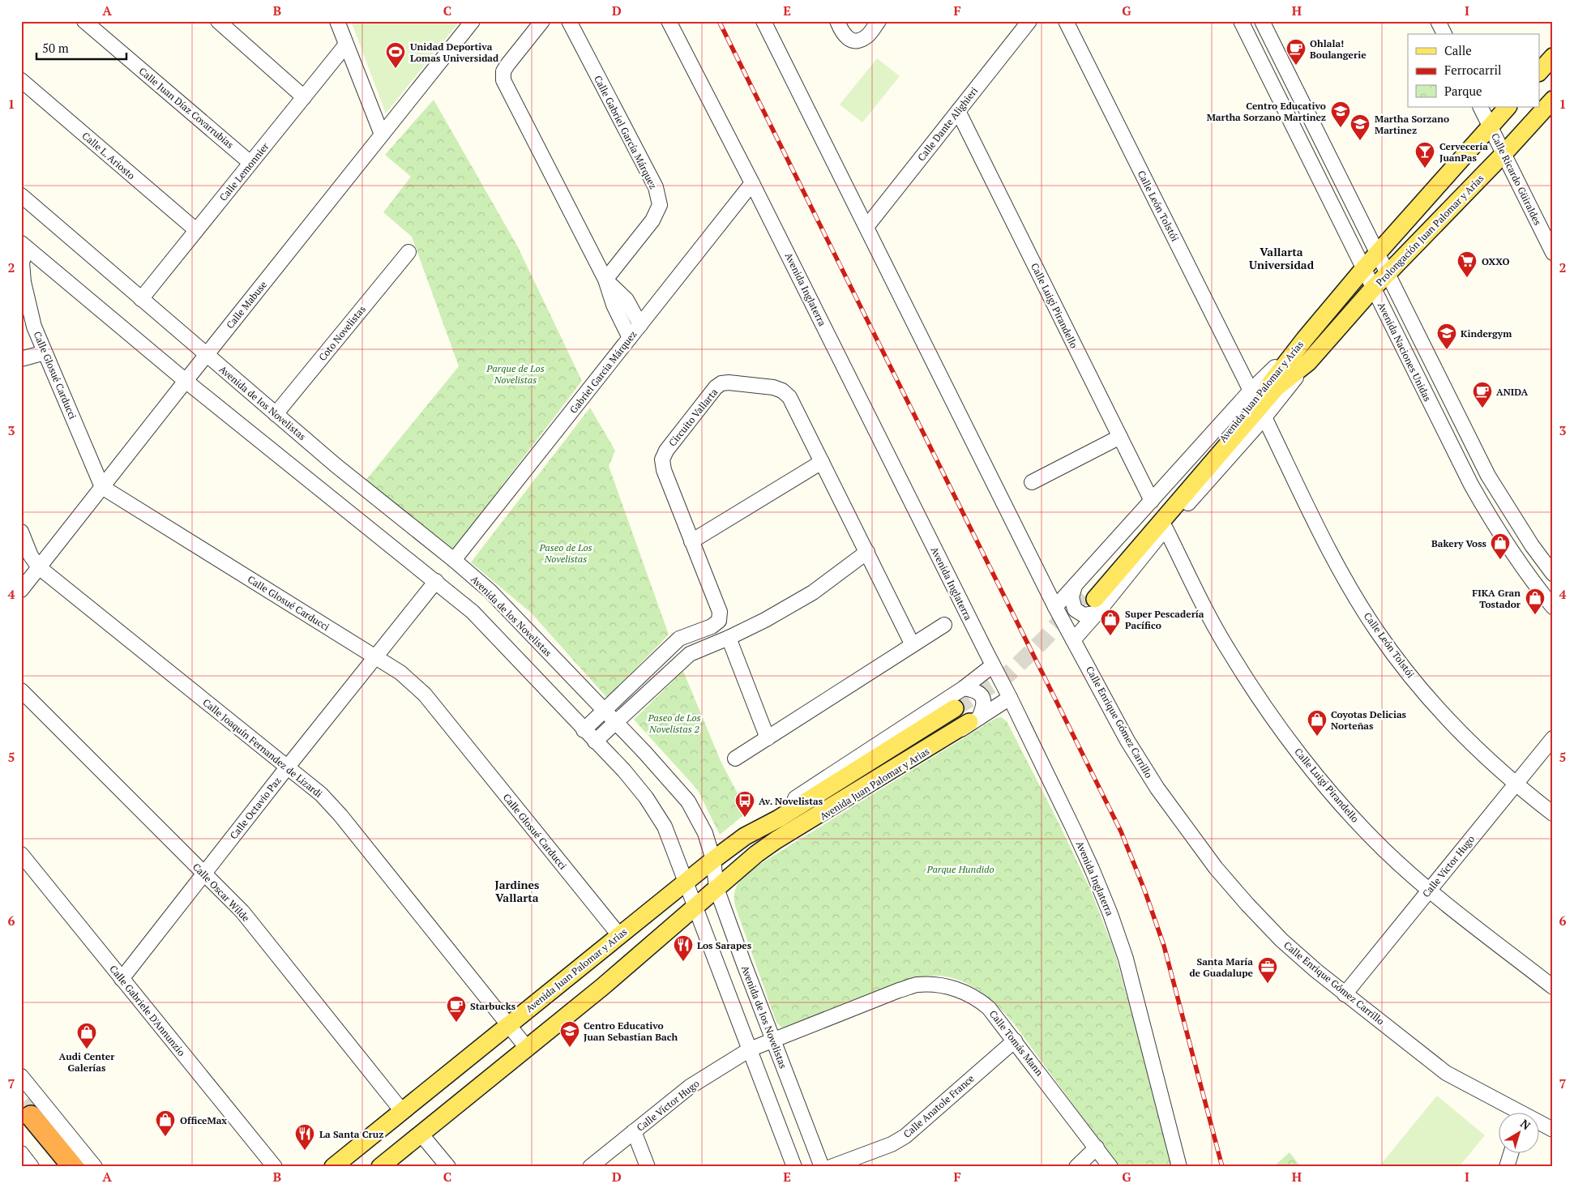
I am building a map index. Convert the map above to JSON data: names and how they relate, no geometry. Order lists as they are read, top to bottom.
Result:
{
  "streets": {
    "main road": ["Prolongación Juan Palomar y Arias", "Avenida Juan Palomar y Arias"],
    "street": [
      "Calle Juan Díaz Covarrubias",
      "Calle Dante Alighieri",
      "Calle Gabriel García Márquez",
      "Calle L. Ariosto",
      "Calle Lemonnier",
      "Calle Ricardo Güiraldes",
      "Calle León Tolstói",
      "Avenida Inglaterra",
      "Calle Mabuse",
      "Calle Luigi Pirandello",
      "Coto Novelistas",
      "Avenida Naciones Unidas",
      "Gabriel Garcia Márquez",
      "Calle Glosué Carducci",
      "Avenida de los Novelistas",
      "Circuito Vallarta",
      "Calle Enrique Gómez Carrillo",
      "Calle Joaquín Fernandez de Lizardi",
      "Calle Octavio Paz",
      "Calle Víctor Hugo",
      "Calle Oscar Wilde",
      "Calle Gabriele D'Annunzio",
      "Calle Tomás Mann",
      "Calle Anatole France"
    ]
  },
  "crossings": [
    ["Calle Juan Díaz Covarrubias", "Calle Lemonnier"],
    ["Calle Dante Alighieri", "Calle Luigi Pirandello"],
    ["Calle L. Ariosto", "Calle Lemonnier"],
    ["Calle Lemonnier", "Avenida de los Novelistas"],
    ["Calle Ricardo Güiraldes", "Prolongación Juan Palomar y Arias"],
    ["Calle León Tolstói", "Avenida Juan Palomar y Arias"],
    ["Calle León Tolstói", "Calle Víctor Hugo"],
    ["Prolongación Juan Palomar y Arias", "Avenida Naciones Unidas"],
    ["Prolongación Juan Palomar y Arias", "Avenida Juan Palomar y Arias"],
    ["Avenida Inglaterra", "Gabriel Garcia Márquez"],
    ["Avenida Inglaterra", "Avenida Juan Palomar y Arias"],
    ["Calle Mabuse", "Calle Glosué Carducci"],
    ["Calle Mabuse", "Avenida de los Novelistas"],
    ["Calle Mabuse", "Calle Joaquín Fernandez de Lizardi"],
    ["Calle Luigi Pirandello", "Avenida Juan Palomar y Arias"],
    ["Calle Luigi Pirandello", "Calle Víctor Hugo"],
    ["Coto Novelistas", "Avenida de los Novelistas"],
    ["Gabriel Garcia Márquez", "Avenida de los Novelistas"],
    ["Calle Glosué Carducci", "Avenida Juan Palomar y Arias"],
    ["Calle Glosué Carducci", "Calle Octavio Paz"],
    ["Avenida Juan Palomar y Arias", "Avenida de los Novelistas"],
    ["Avenida Juan Palomar y Arias", "Calle Enrique Gómez Carrillo"],
    ["Avenida Juan Palomar y Arias", "Calle Joaquín Fernandez de Lizardi"],
    ["Avenida Juan Palomar y Arias", "Calle Oscar Wilde"],
    ["Avenida de los Novelistas", "Circuito Vallarta"],
    ["Avenida de los Novelistas", "Calle Tomás Mann"],
    ["Calle Enrique Gómez Carrillo", "Calle Víctor Hugo"],
    ["Calle Joaquín Fernandez de Lizardi", "Calle Octavio Paz"],
    ["Calle Octavio Paz", "Calle Oscar Wilde"],
    ["Calle Octavio Paz", "Calle Gabriele D'Annunzio"],
    ["Calle Víctor Hugo", "Calle Tomás Mann"],
    ["Calle Tomás Mann", "Calle Anatole France"]
  ],
  "districts": ["Vallarta Universidad", "Jardines Vallarta"],
  "parks": [
    "Parque de Los Novelistas",
    "Paseo de Los Novelistas",
    "Paseo de Los Novelistas 2",
    "Parque Hundido"
  ],
  "places": {
    "cafe": ["Ohlala! Boulangerie", "ANIDA", "Starbucks"],
    "sports": ["Unidad Deportiva Lomas Universidad"],
    "school or university": [
      "Centro Educativo Martha Sorzano Martinez",
      "Martha Sorzano Martinez",
      "Kindergym",
      "Centro Educativo Juan Sebastian Bach"
    ],
    "bar": ["Cervecería JuanPas"],
    "supermarket": ["OXXO"],
    "shop": [
      "Bakery Voss",
      "FIKA Gran Tostador",
      "Super Pescadería Pacífico",
      "Coyotas Delicias Norteñas",
      "Audi Center Galerías",
      "OfficeMax"
    ],
    "bus stop": ["Av. Novelistas"],
    "restaurant": ["Los Sarapes", "La Santa Cruz"],
    "office": ["Santa María de Guadalupe"]
  },
  "legend": ["Calle", "Ferrocarril", "Parque"],
  "scale_bar": "50 m",
  "north": "top right",
  "grid": {
    "columns": [
      "A",
      "B",
      "C",
      "D",
      "E",
      "F",
      "G",
      "H",
      "I"
    ],
    "rows": [
      "1",
      "2",
      "3",
      "4",
      "5",
      "6",
      "7"
    ]
  }
}
